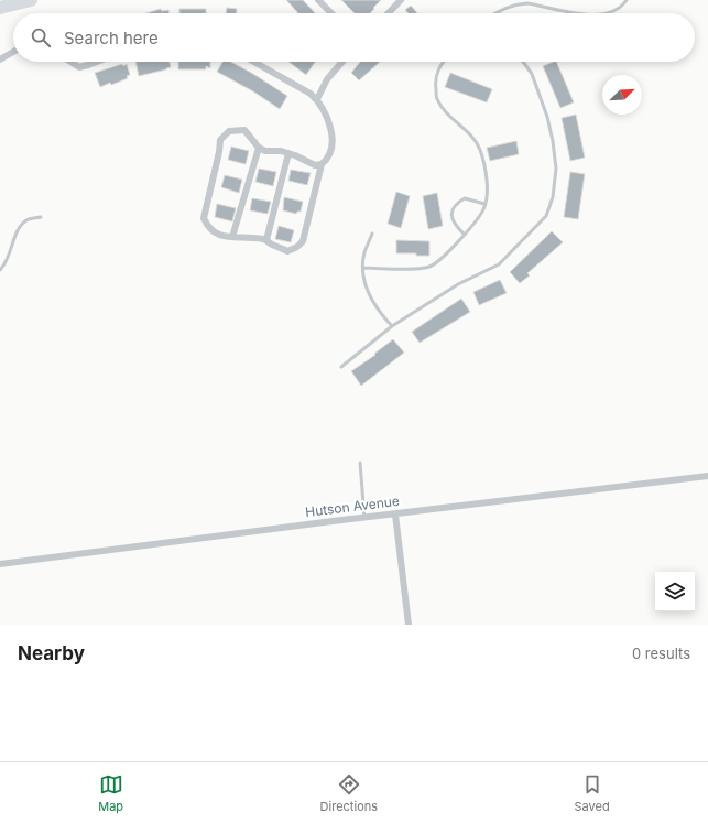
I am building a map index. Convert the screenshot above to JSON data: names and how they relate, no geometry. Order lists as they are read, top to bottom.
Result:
{
  "streets": {
    "street": ["Hutson Avenue"]
  },
  "north": "top right",
  "page": {
    "search": "Search here",
    "heading": ["Nearby", "0 results"],
    "nav": ["Map", "Directions", "Saved"]
  }
}
